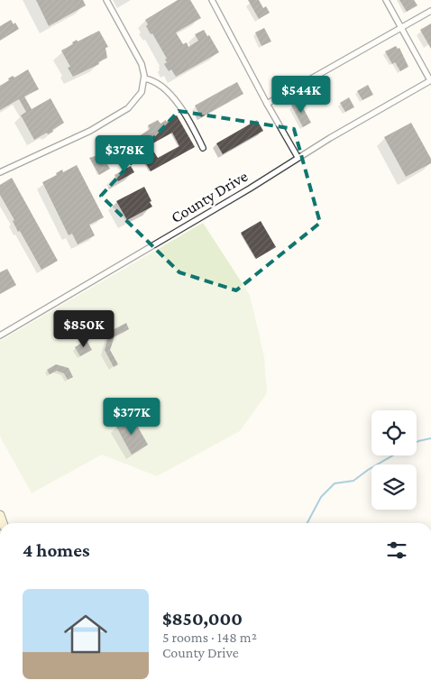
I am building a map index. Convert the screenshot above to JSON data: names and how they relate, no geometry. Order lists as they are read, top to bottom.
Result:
{
  "streets": {
    "street": ["County Drive"]
  },
  "page": {
    "price": [
      "$544K",
      "$378K",
      "$850K",
      "$377K"
    ],
    "heading": "4 homes",
    "list": [
      {
        "name": "$850,000",
        "note": "5 rooms · 148 m² · County Drive"
      }
    ]
  }
}
